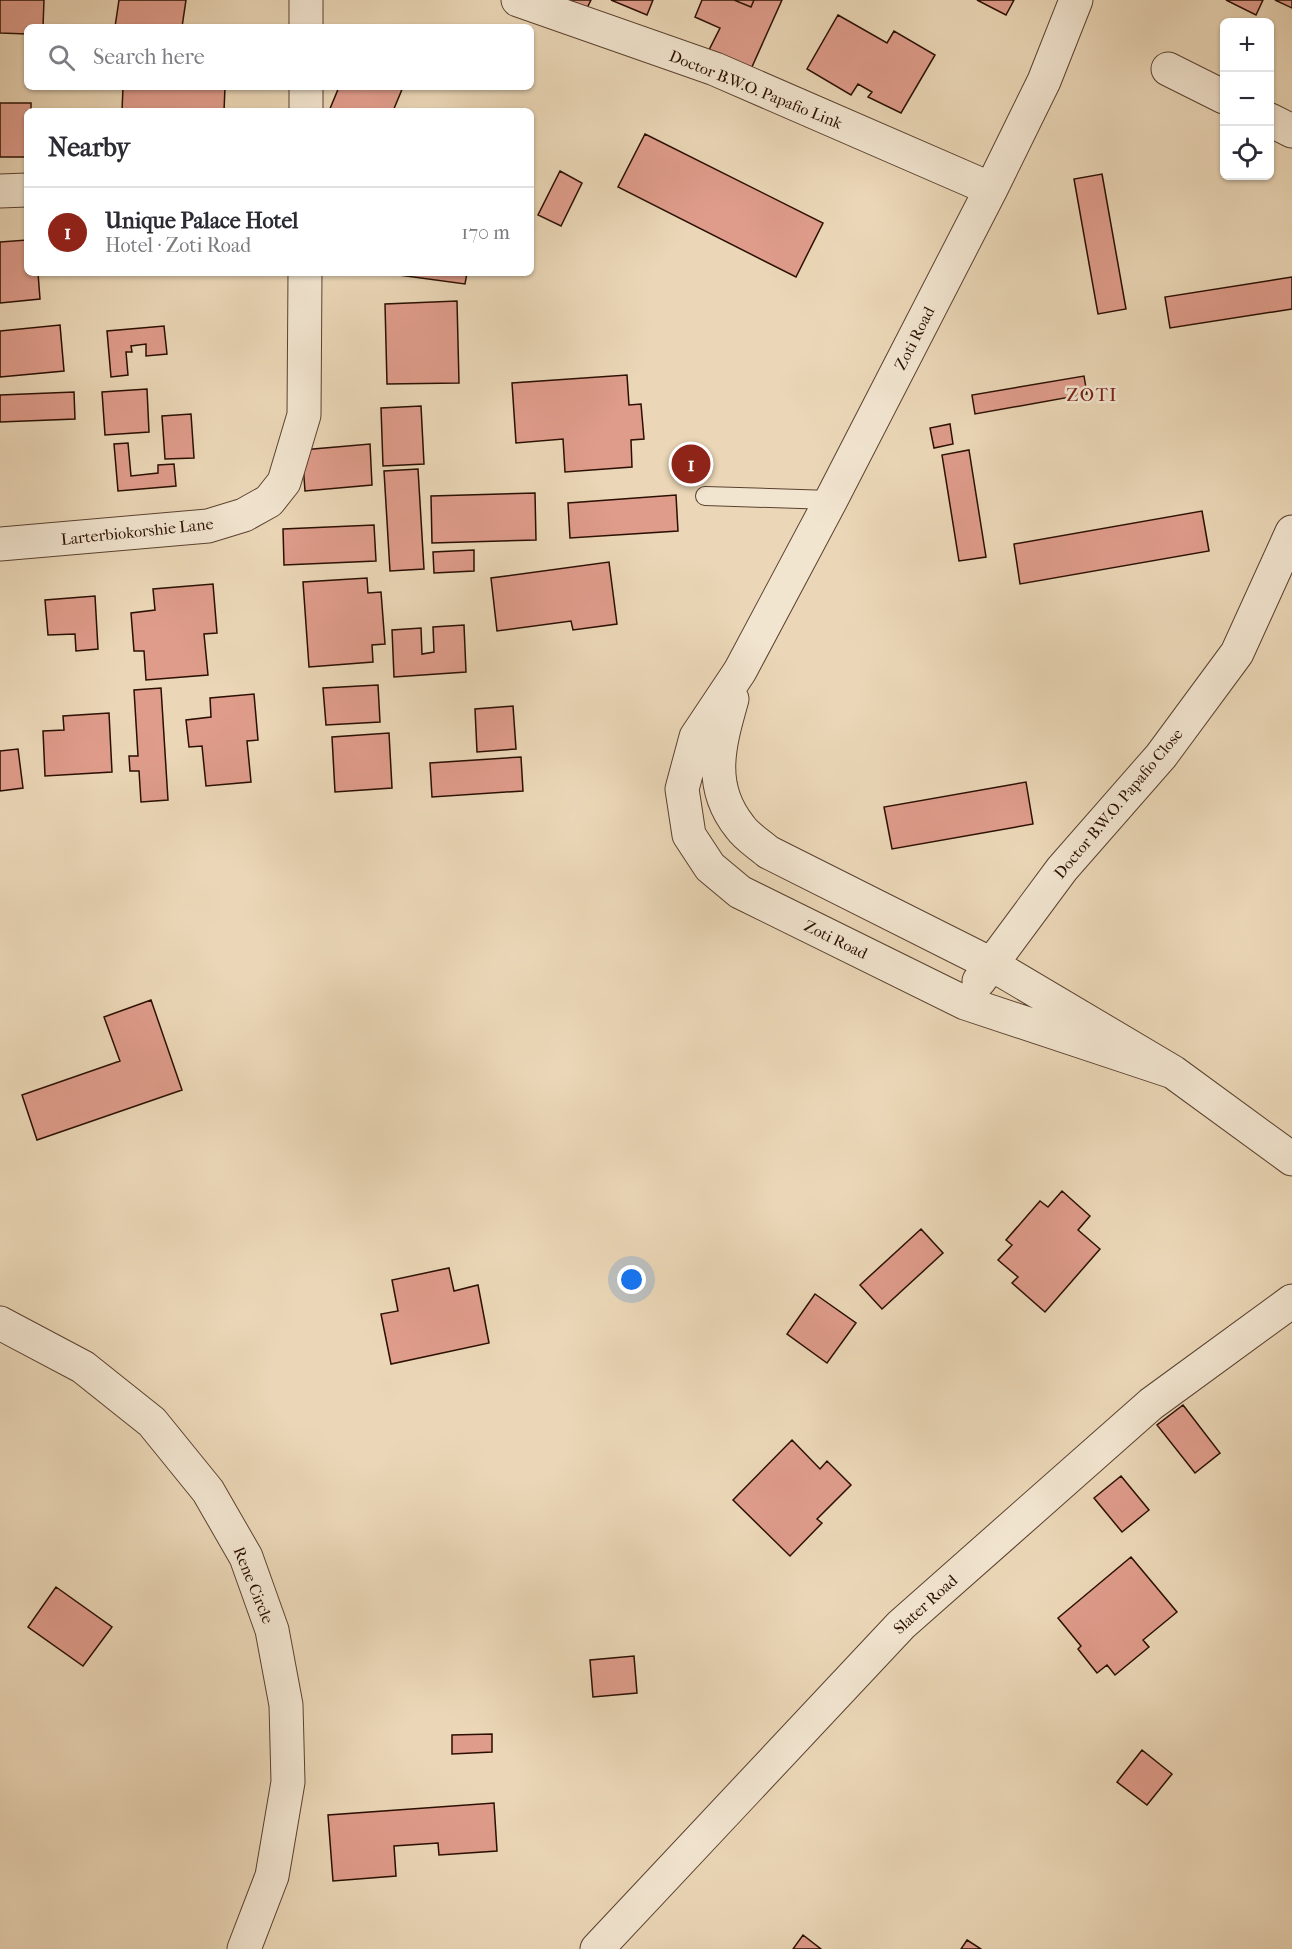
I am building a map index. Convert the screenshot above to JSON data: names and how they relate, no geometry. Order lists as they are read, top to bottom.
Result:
{
  "streets": {
    "street": [
      "Doctor B.W.O. Papafio Link",
      "Zoti Road",
      "Larterbiokorshie Lane",
      "Doctor B.W.O. Papafio Close",
      "Rene Circle",
      "Slater Road"
    ]
  },
  "crossings": [
    ["Doctor B.W.O. Papafio Link", "Zoti Road"],
    ["Zoti Road", "Doctor B.W.O. Papafio Close"]
  ],
  "districts": ["ZOTI"],
  "page": {
    "map_buttons": ["+", "−"],
    "search": "Search here",
    "heading": "Nearby",
    "list": [
      {
        "mark": "1",
        "name": "Unique Palace Hotel",
        "note": "Hotel · Zoti Road",
        "value": "170 m"
      }
    ],
    "pins": "1"
  }
}
